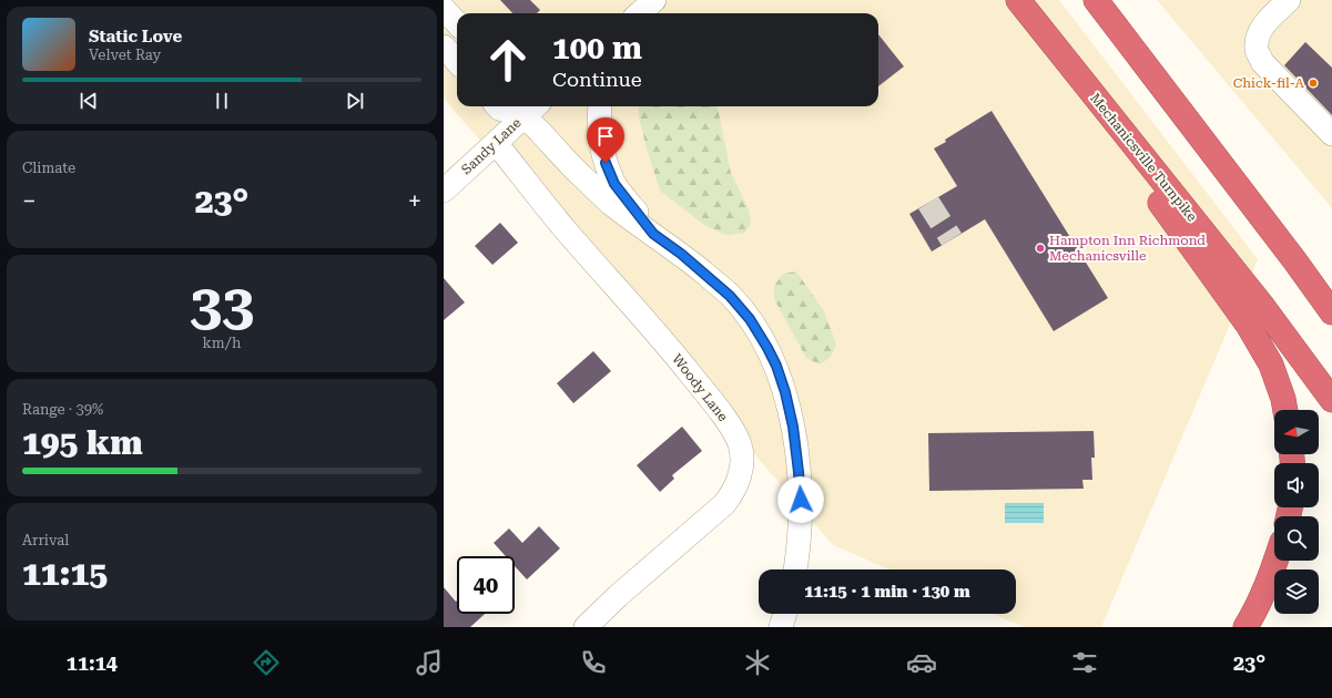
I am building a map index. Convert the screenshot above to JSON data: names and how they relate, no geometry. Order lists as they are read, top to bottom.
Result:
{
  "streets": {
    "highway": ["Mechanicsville Turnpike"],
    "street": ["Sandy Lane", "Woody Lane"]
  },
  "crossings": [
    ["Sandy Lane", "Woody Lane"]
  ],
  "places": ["Chick-fil-A", "Hampton Inn Richmond Mechanicsville"],
  "north": "left",
  "page": {
    "turn": ["100 m", "Continue"],
    "song": ["Static Love", "Velvet Ray"],
    "tile": [
      "Climate",
      ["33", "km/h"],
      ["Range · 39%", "195 km"],
      ["Arrival", "11:15"]
    ],
    "heat": ["−", "23°", "+"],
    "limit": "40",
    "trip": "11:15 · 1 min · 130 m",
    "tabs": ["11:14", "23°"]
  }
}
